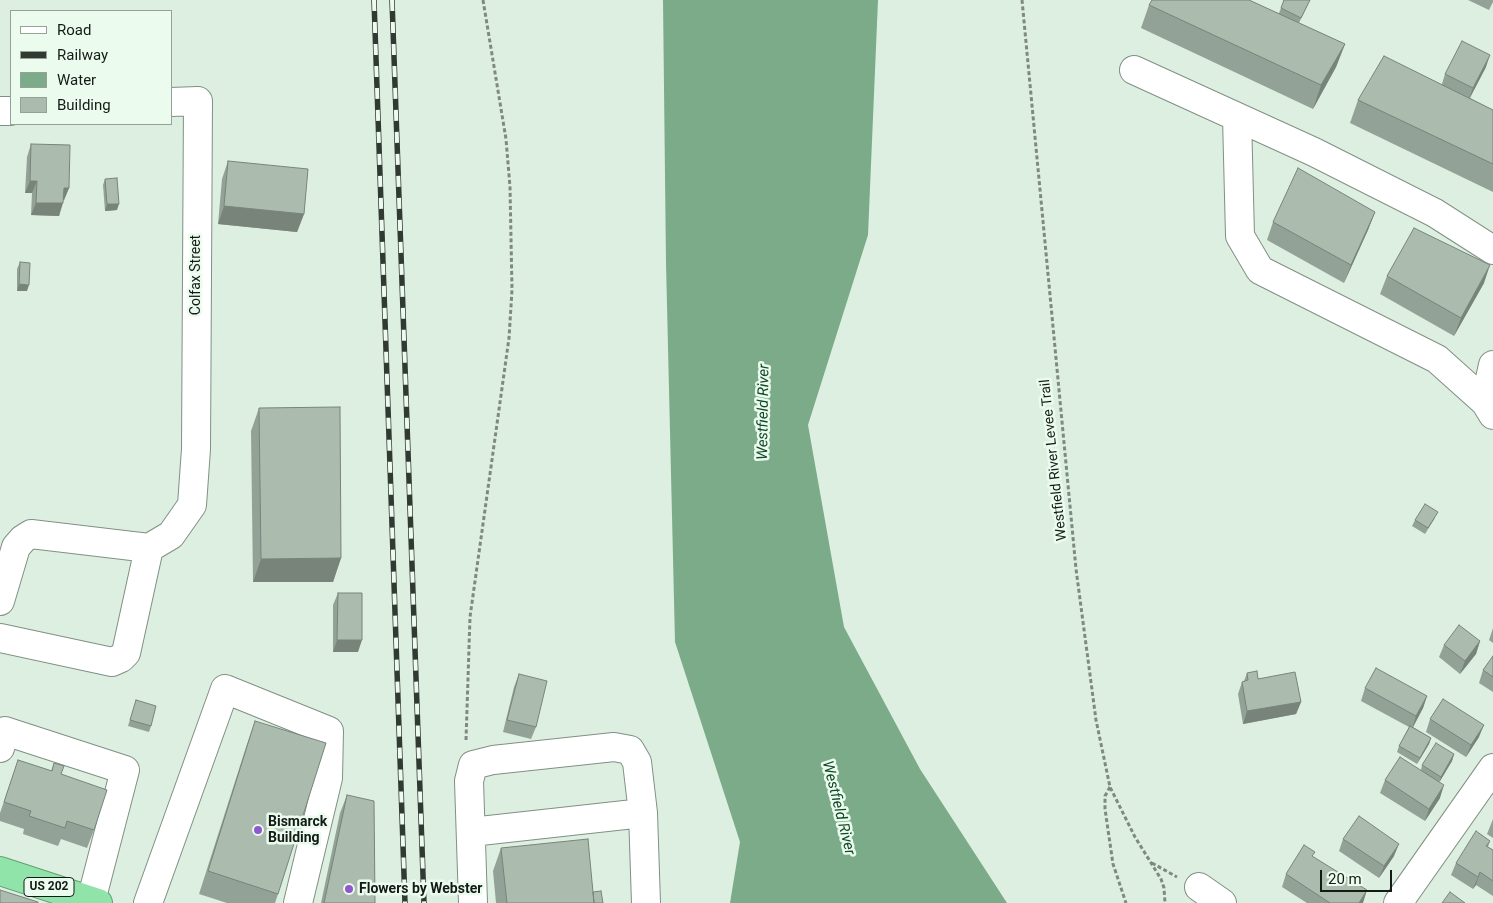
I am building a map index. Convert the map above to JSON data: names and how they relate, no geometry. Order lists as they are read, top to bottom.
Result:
{
  "streets": {
    "highway": ["US 202"],
    "street": ["Colfax Street"],
    "path": ["Westfield River Levee Trail"]
  },
  "water": ["Westfield River"],
  "places": ["Bismarck Building", "Flowers by Webster"],
  "legend": [
    "Road",
    "Railway",
    "Water",
    "Building"
  ],
  "scale_bar": "20 m"
}
